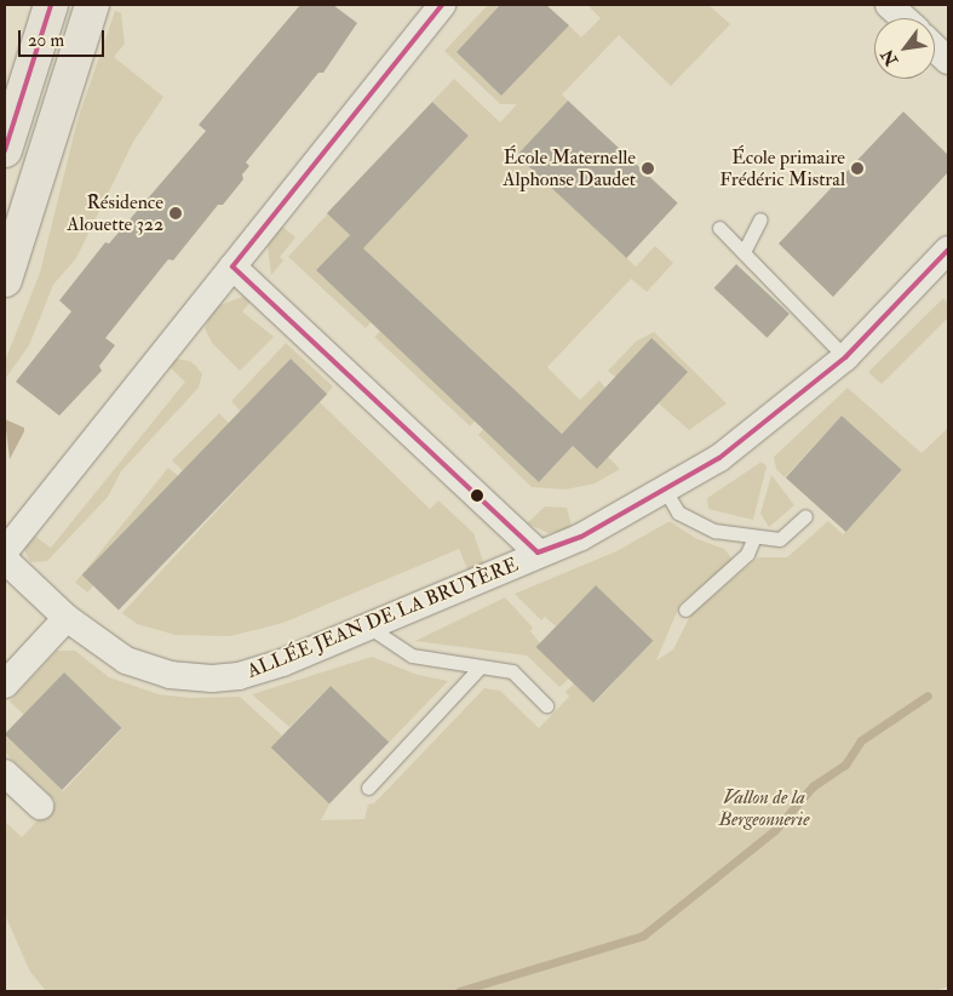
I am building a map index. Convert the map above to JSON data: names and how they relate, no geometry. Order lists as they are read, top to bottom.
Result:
{
  "streets": {
    "street": ["ALLÉE JEAN DE LA BRUYÈRE"]
  },
  "parks": ["Vallon de la Bergeonnerie"],
  "places": ["École Maternelle Alphonse Daudet", "École primaire Frédéric Mistral", "Résidence Alouette 322"],
  "scale_bar": "20 m",
  "north": "bottom left"
}
